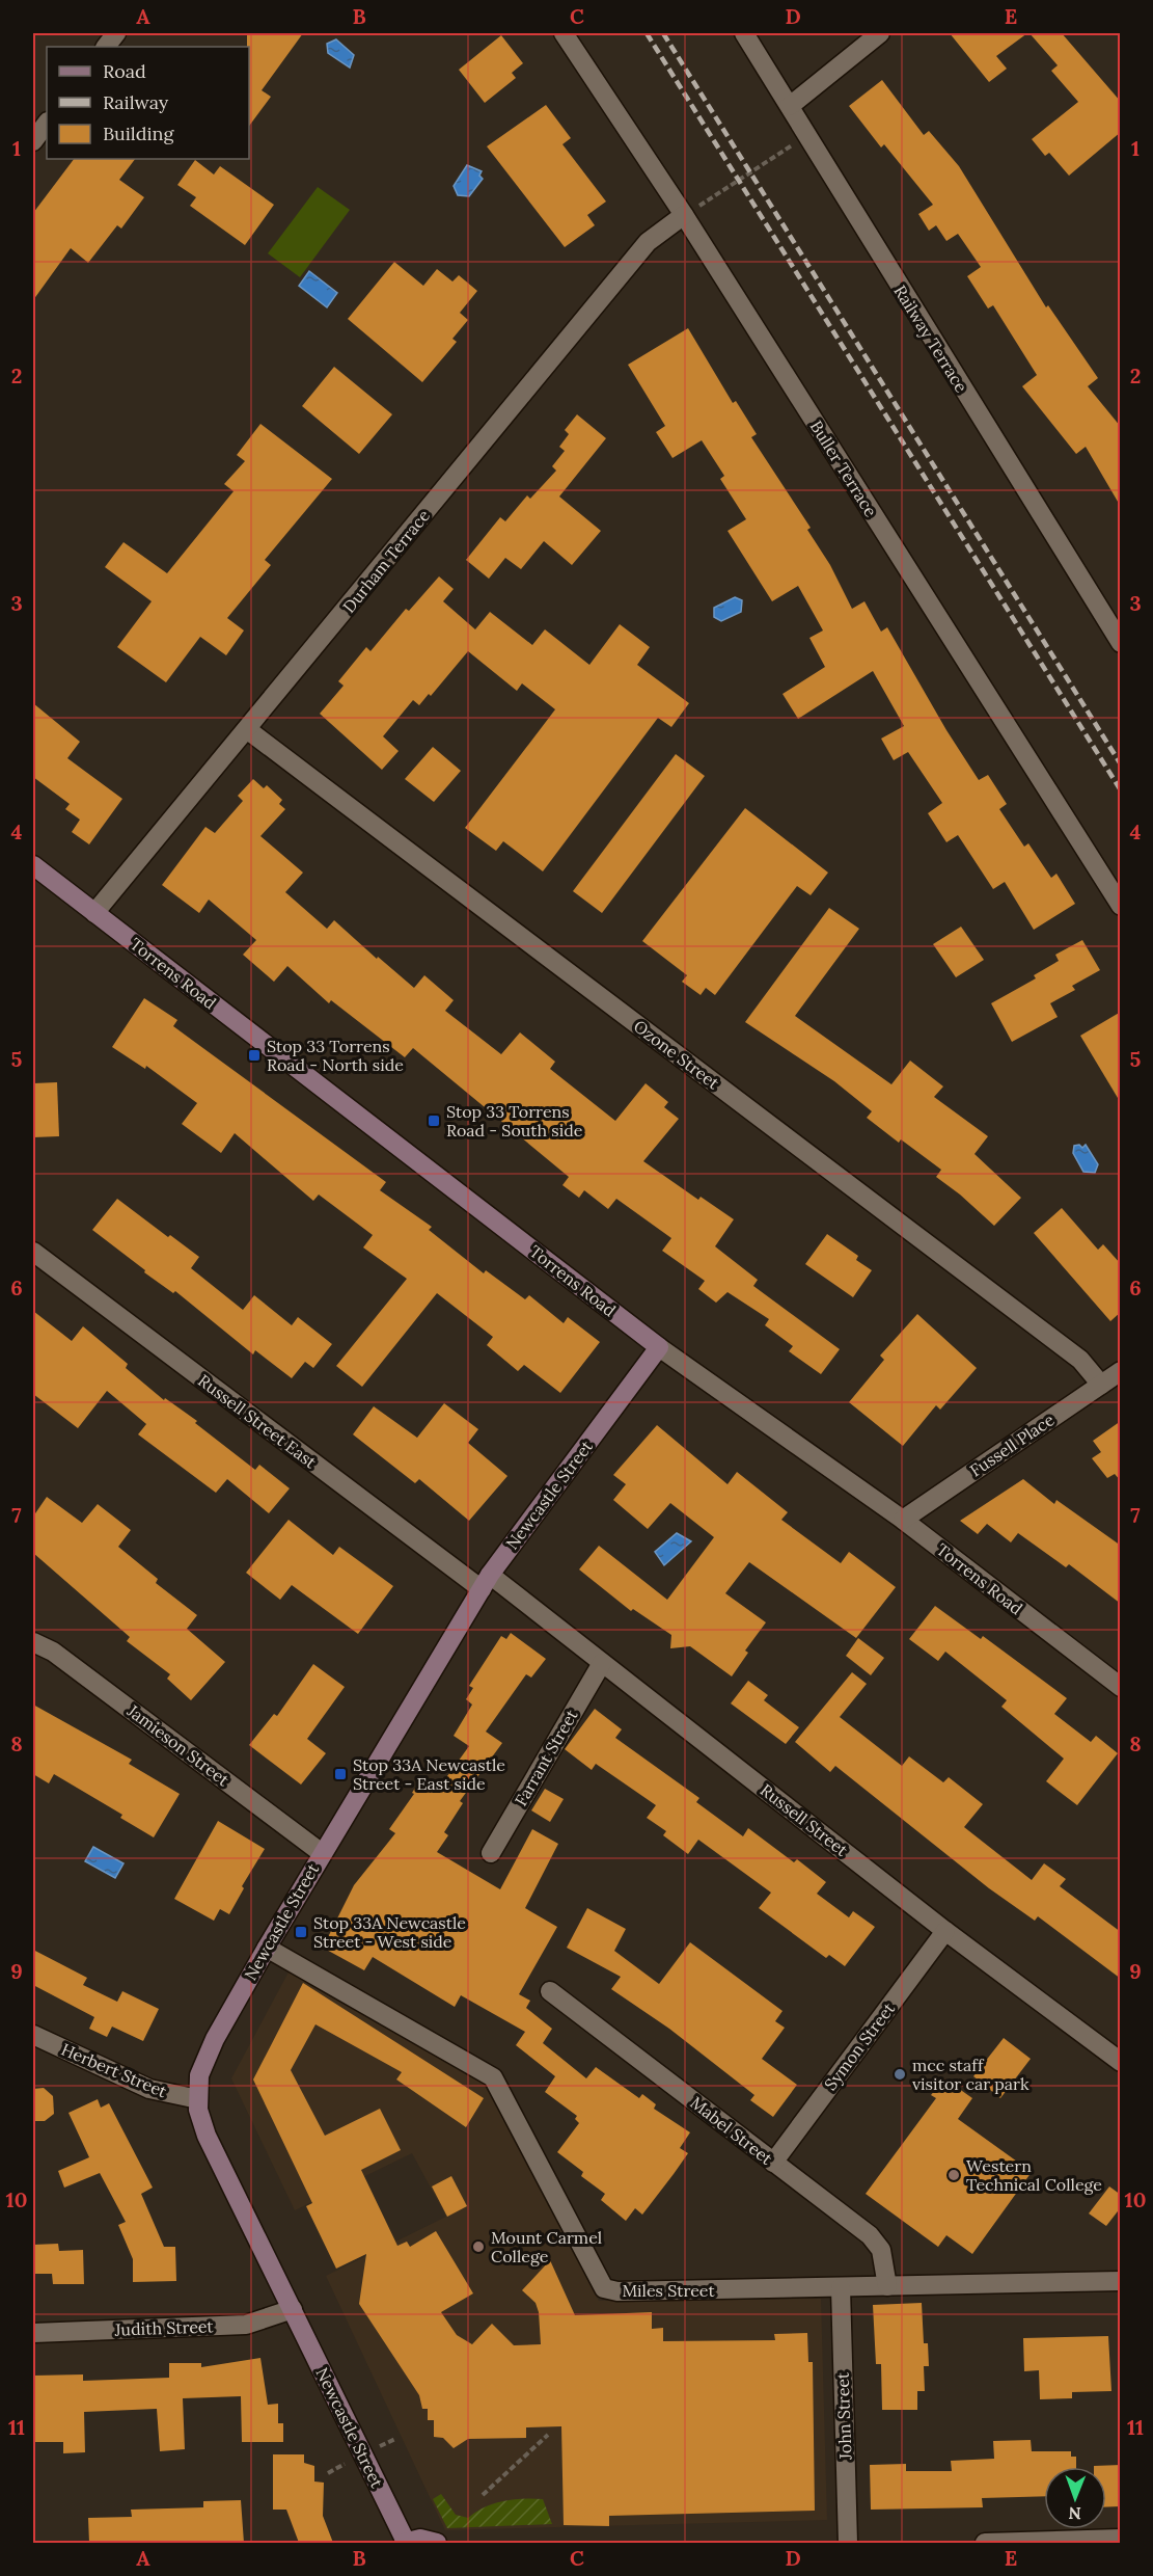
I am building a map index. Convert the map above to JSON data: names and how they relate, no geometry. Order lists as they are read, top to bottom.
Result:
{
  "streets": {
    "street": [
      "Railway Terrace",
      "Buller Terrace",
      "Durham Terrace",
      "Torrens Road",
      "Ozone Street",
      "Russell Street East",
      "Fussell Place",
      "Newcastle Street",
      "Jamieson Street",
      "Farrant Street",
      "Russell Street",
      "Symon Street",
      "Herbert Street",
      "Mabel Street",
      "Miles Street",
      "Judith Street",
      "John Street"
    ]
  },
  "crossings": [
    ["Buller Terrace", "Durham Terrace"],
    ["Durham Terrace", "Torrens Road"],
    ["Durham Terrace", "Ozone Street"],
    ["Torrens Road", "Fussell Place"],
    ["Torrens Road", "Newcastle Street"],
    ["Ozone Street", "Fussell Place"],
    ["Russell Street East", "Newcastle Street"],
    ["Russell Street East", "Russell Street"],
    ["Newcastle Street", "Jamieson Street"],
    ["Newcastle Street", "Russell Street"],
    ["Newcastle Street", "Herbert Street"],
    ["Newcastle Street", "Miles Street"],
    ["Newcastle Street", "Judith Street"],
    ["Farrant Street", "Russell Street"],
    ["Russell Street", "Symon Street"],
    ["Symon Street", "Mabel Street"],
    ["Mabel Street", "Miles Street"],
    ["Miles Street", "John Street"]
  ],
  "places": {
    "transit": [
      "Stop 33 Torrens Road - North side",
      "Stop 33 Torrens Road - South side",
      "Stop 33A Newcastle Street - East side",
      "Stop 33A Newcastle Street - West side"
    ],
    "other": ["mcc staff visitor car park", "Western Technical College", "Mount Carmel College"]
  },
  "legend": ["Road", "Railway", "Building"],
  "north": "bottom",
  "grid": {
    "columns": [
      "A",
      "B",
      "C",
      "D",
      "E"
    ],
    "rows": [
      "1",
      "2",
      "3",
      "4",
      "5",
      "6",
      "7",
      "8",
      "9",
      "10",
      "11"
    ]
  }
}
